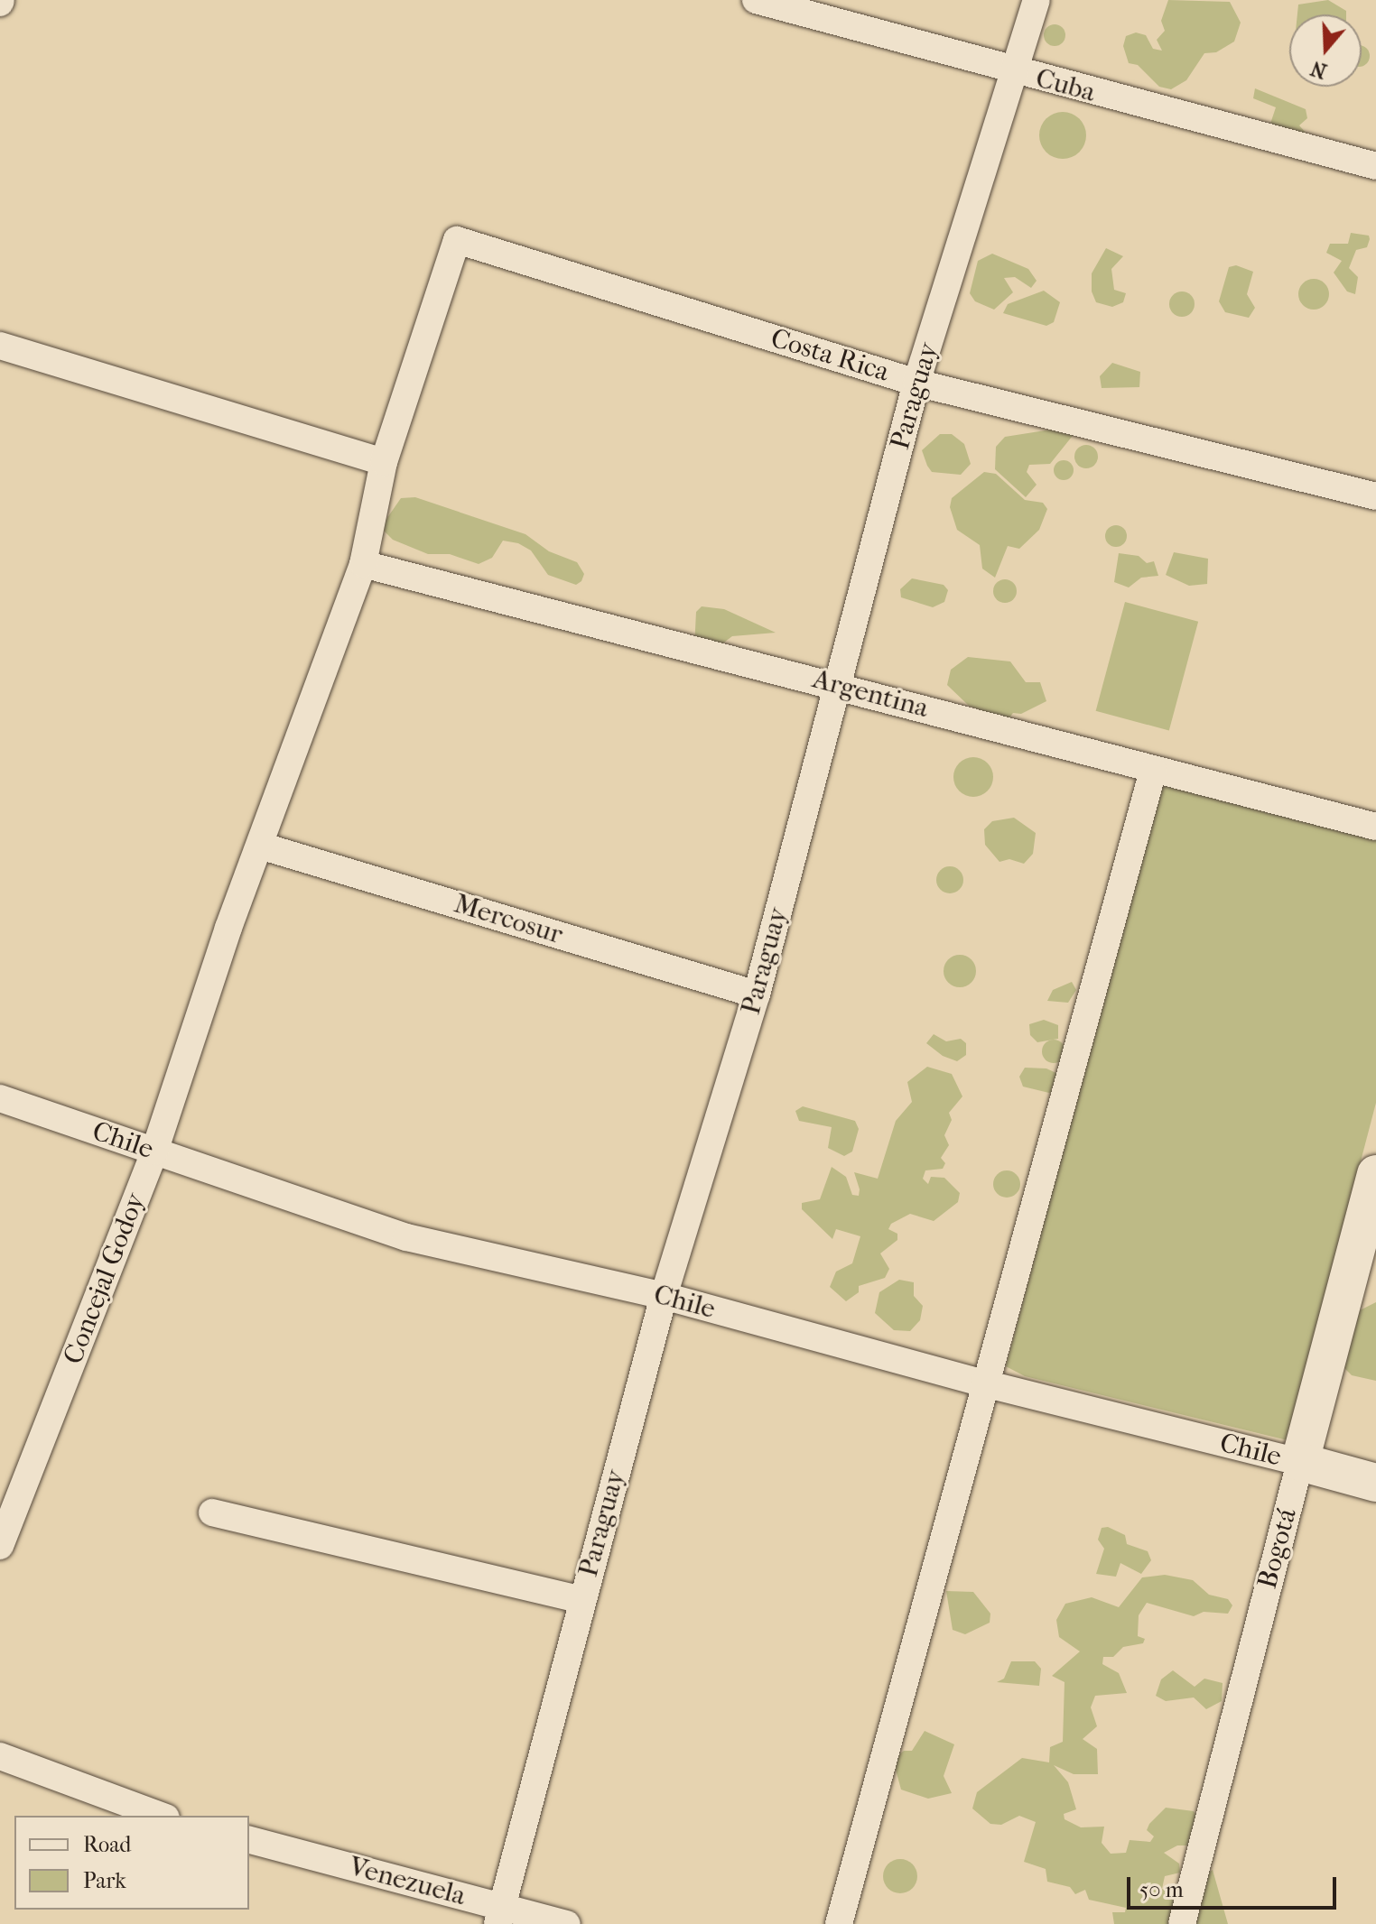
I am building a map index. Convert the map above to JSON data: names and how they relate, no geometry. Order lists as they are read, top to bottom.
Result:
{
  "streets": {
    "street": [
      "Cuba",
      "Costa Rica",
      "Paraguay",
      "Argentina",
      "Mercosur",
      "Chile",
      "Concejal Godoy",
      "Bogotá",
      "Venezuela"
    ]
  },
  "crossings": [
    ["Cuba", "Paraguay"],
    ["Costa Rica", "Paraguay"],
    ["Costa Rica", "Concejal Godoy"],
    ["Paraguay", "Argentina"],
    ["Paraguay", "Mercosur"],
    ["Paraguay", "Chile"],
    ["Paraguay", "Venezuela"],
    ["Argentina", "Concejal Godoy"],
    ["Mercosur", "Concejal Godoy"],
    ["Chile", "Concejal Godoy"],
    ["Chile", "Bogotá"]
  ],
  "legend": ["Road", "Park"],
  "scale_bar": "50 m",
  "north": "bottom"
}
